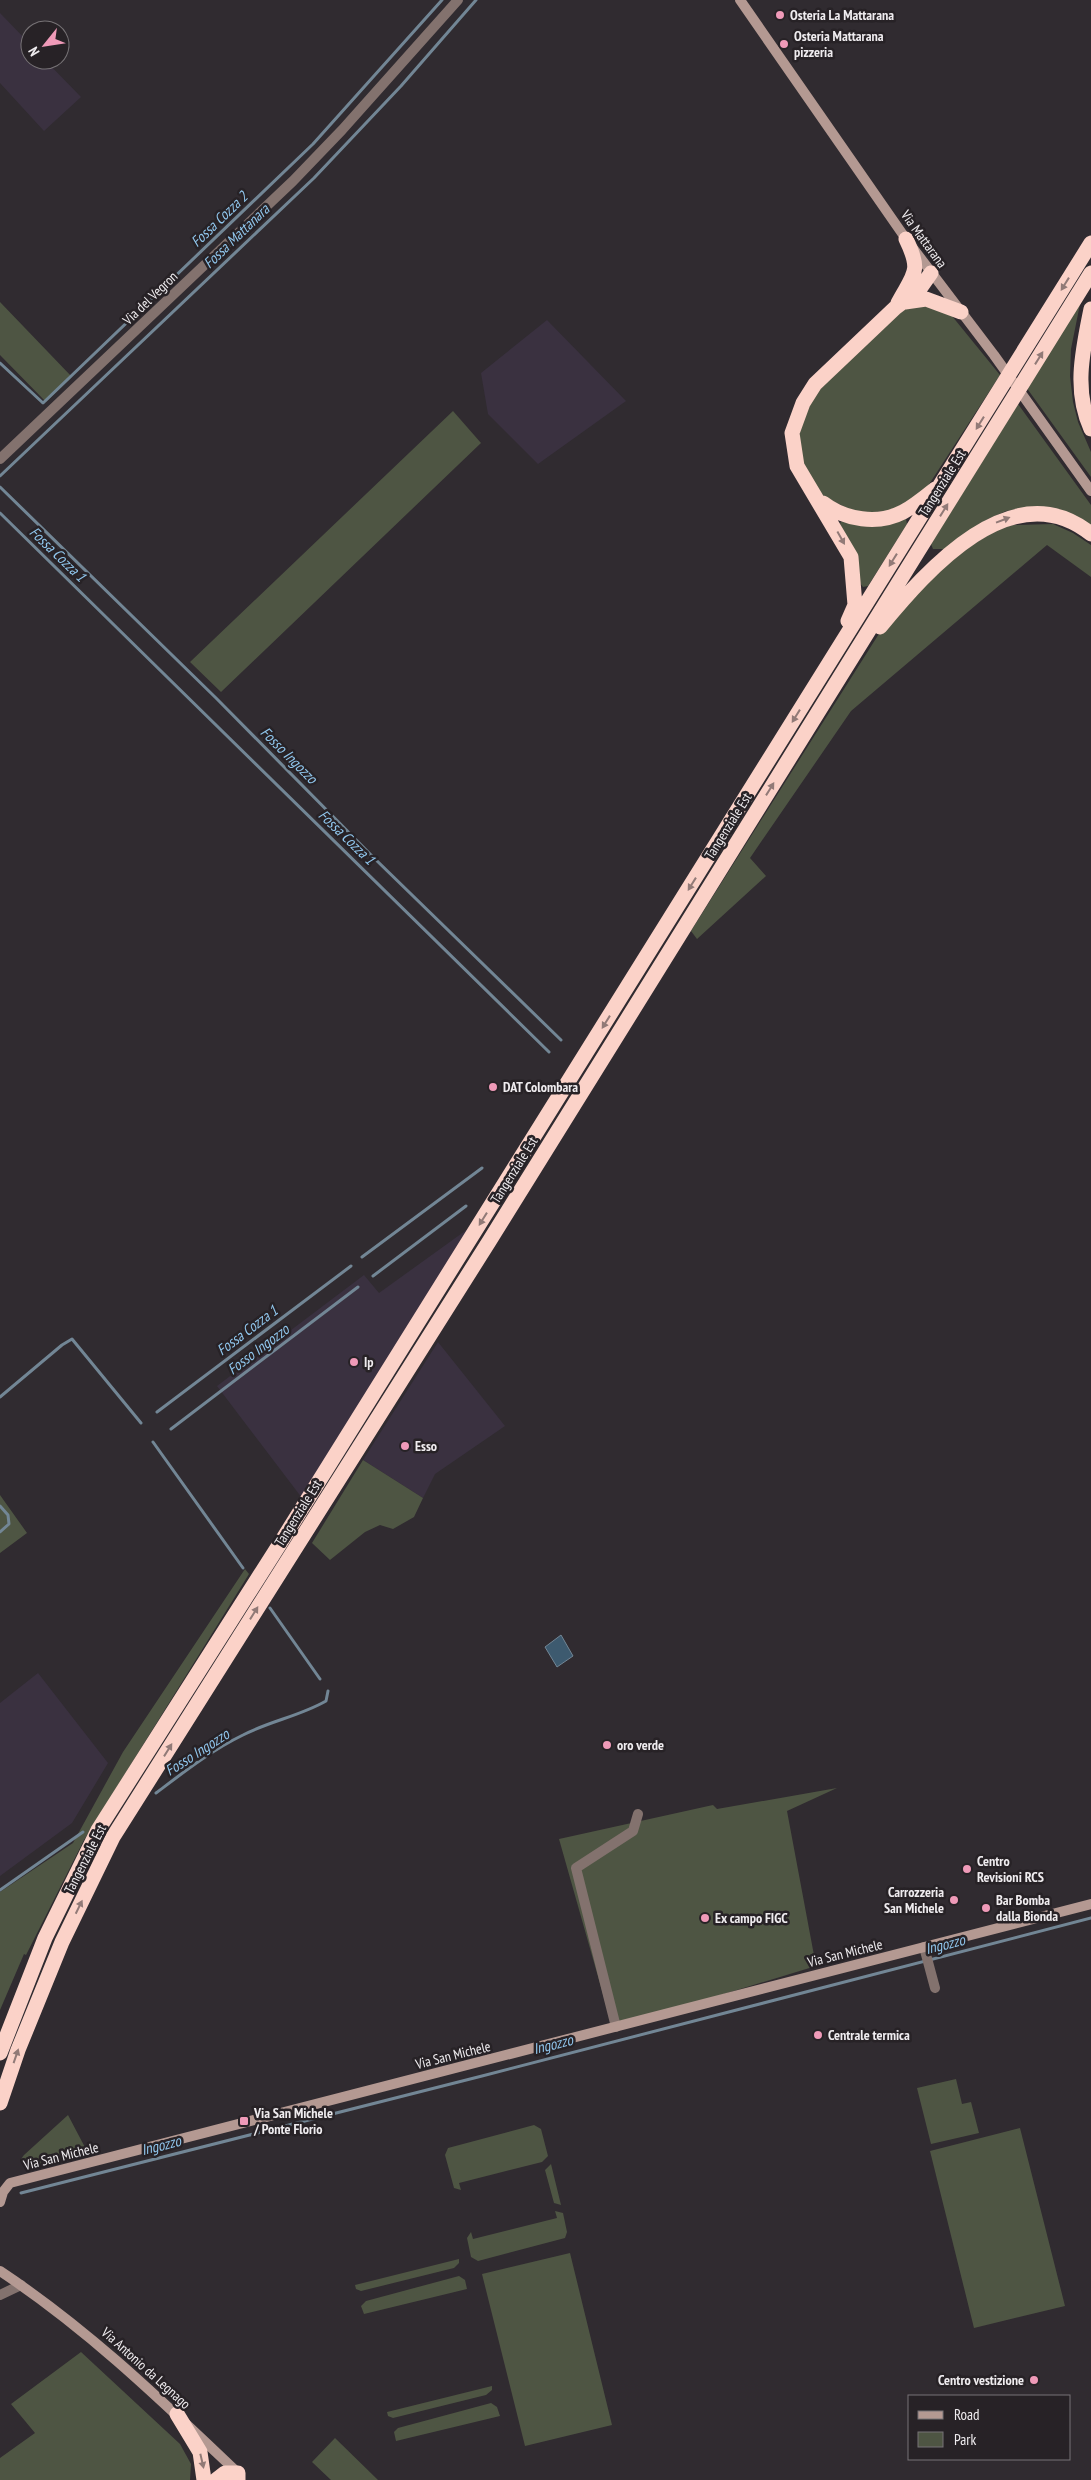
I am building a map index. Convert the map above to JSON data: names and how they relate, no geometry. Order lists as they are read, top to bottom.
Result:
{
  "streets": {
    "highway": ["Tangenziale Est"],
    "street": [
      "Via Mattarana",
      "Via del Vegron",
      "Via San Michele",
      "Via Antonio da Legnago"
    ]
  },
  "water": [
    "Fossa Cozza 2",
    "Fossa Mattanara",
    "Fossa Cozza 1",
    "Fosso Ingozzo",
    "Ingozzo"
  ],
  "places": {
    "other": [
      "Osteria La Mattarana",
      "Osteria Mattarana pizzeria",
      "DAT Colombara",
      "Ip",
      "Esso",
      "oro verde",
      "Centro Revisioni RCS",
      "Carrozzeria San Michele",
      "Bar Bomba dalla Bionda",
      "Ex campo FIGC",
      "Centrale termica",
      "Centro vestizione"
    ],
    "transit": ["Via San Michele / Ponte Florio"]
  },
  "legend": ["Road", "Park"],
  "north": "bottom left"
}
